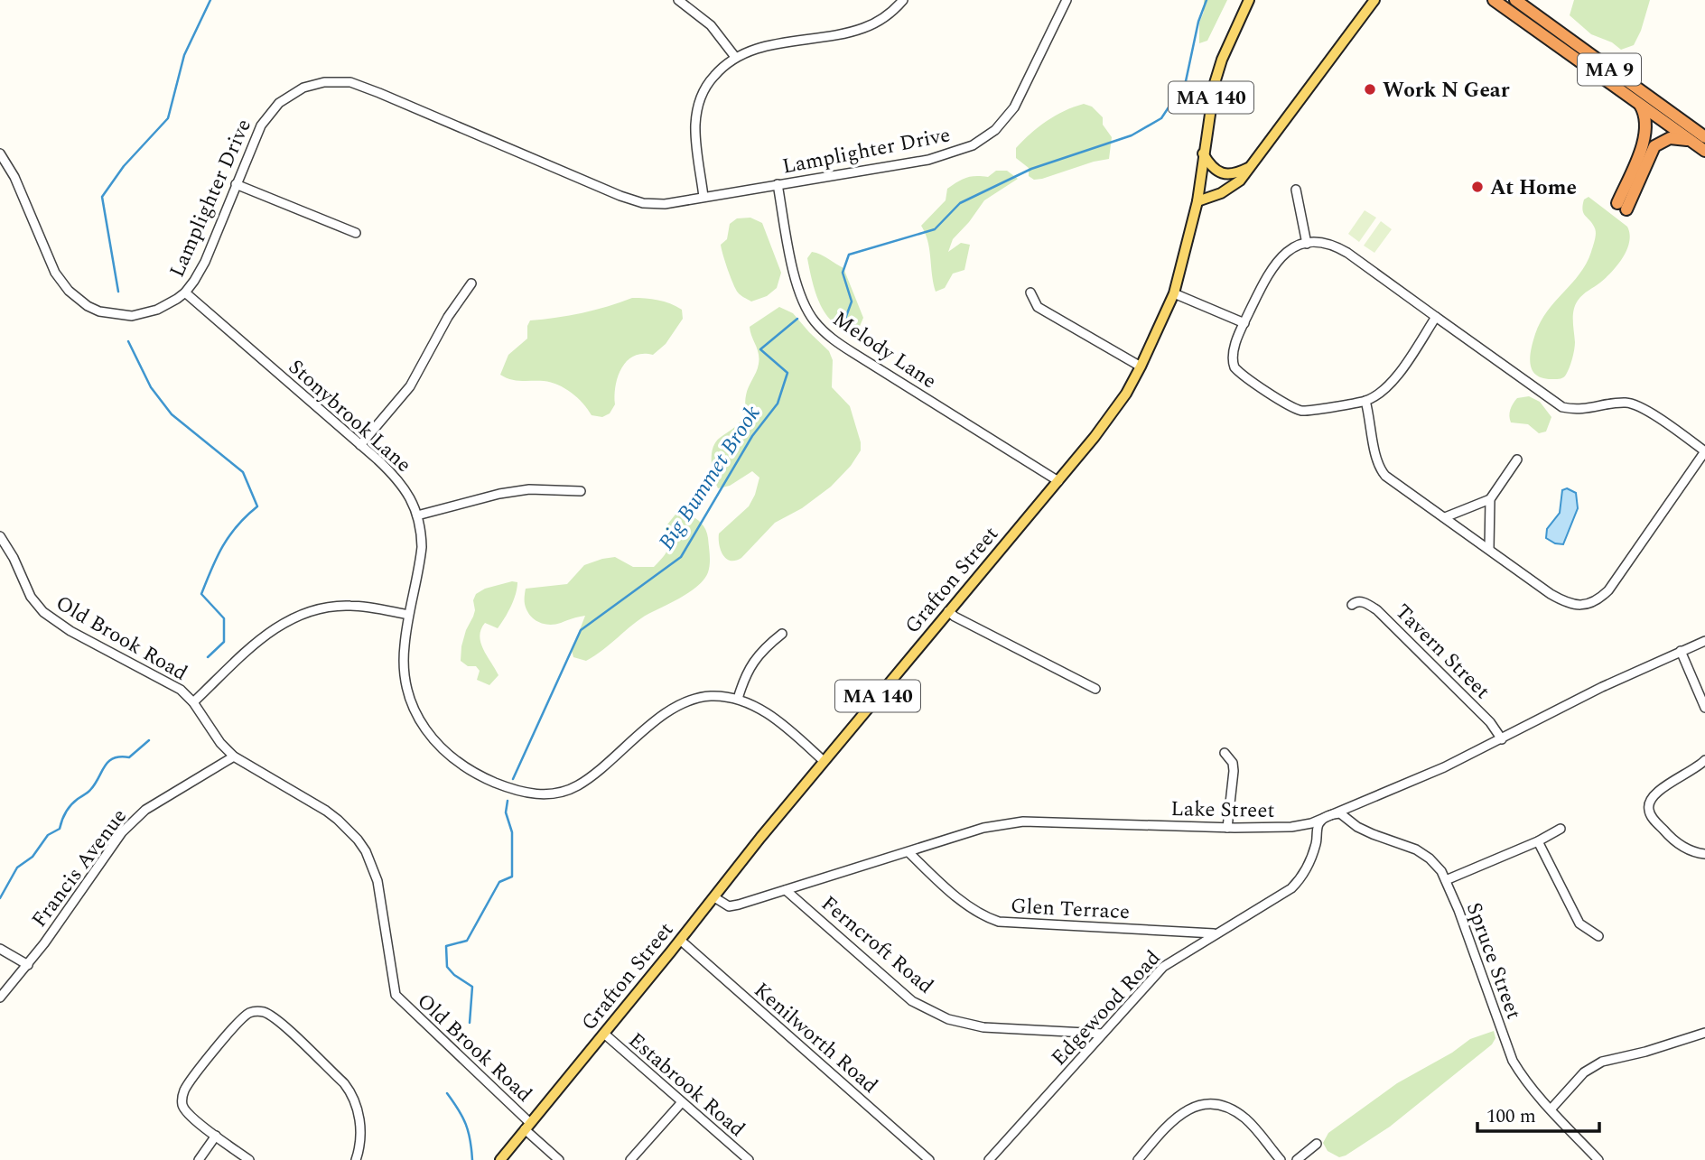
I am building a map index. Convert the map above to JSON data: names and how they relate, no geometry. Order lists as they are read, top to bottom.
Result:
{
  "streets": {
    "highway": ["MA 9"],
    "main road": ["MA 140", "Grafton Street"],
    "street": [
      "Lamplighter Drive",
      "Melody Lane",
      "Stonybrook Lane",
      "Old Brook Road",
      "Tavern Street",
      "Lake Street",
      "Francis Avenue",
      "Glen Terrace",
      "Ferncroft Road",
      "Spruce Street",
      "Edgewood Road",
      "Kenilworth Road",
      "Estabrook Road"
    ]
  },
  "crossings": [
    ["MA 140", "Grafton Street"],
    ["Lamplighter Drive", "Melody Lane"],
    ["Lamplighter Drive", "Stonybrook Lane"],
    ["Melody Lane", "Grafton Street"],
    ["Stonybrook Lane", "Grafton Street"],
    ["Grafton Street", "Old Brook Road"],
    ["Grafton Street", "Lake Street"],
    ["Grafton Street", "Kenilworth Road"],
    ["Grafton Street", "Estabrook Road"],
    ["Old Brook Road", "Francis Avenue"],
    ["Tavern Street", "Lake Street"],
    ["Lake Street", "Glen Terrace"],
    ["Lake Street", "Ferncroft Road"],
    ["Lake Street", "Spruce Street"],
    ["Lake Street", "Edgewood Road"],
    ["Glen Terrace", "Edgewood Road"],
    ["Ferncroft Road", "Edgewood Road"],
    ["Spruce Street", "Edgewood Road"]
  ],
  "water": ["Big Bummet Brook"],
  "places": ["Work N Gear", "At Home"],
  "scale_bar": "100 m"
}
